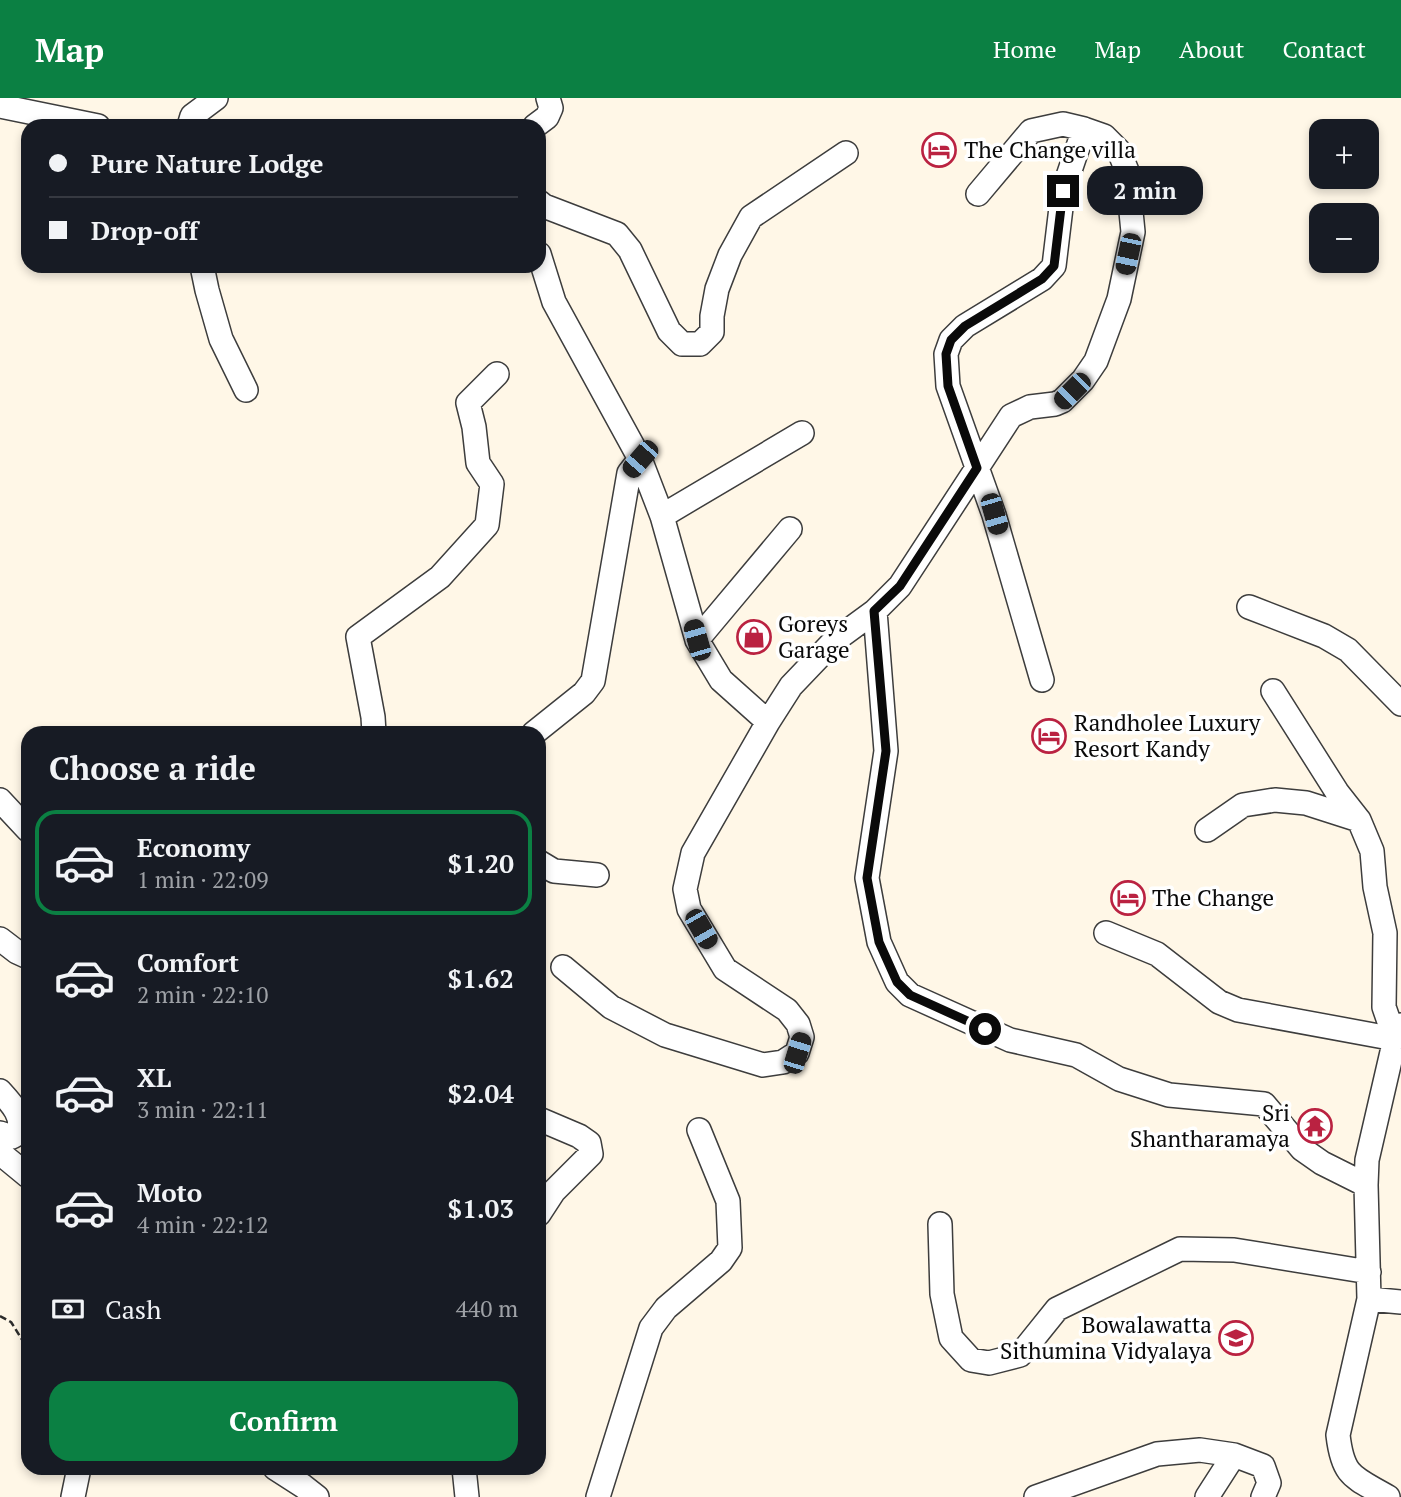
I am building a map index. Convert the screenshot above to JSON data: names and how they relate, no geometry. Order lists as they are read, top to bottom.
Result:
{
  "places": {
    "hotel": ["The Change villa", "Randholee Luxury Resort Kandy", "The Change"],
    "shop": ["Goreys Garage"],
    "temple": ["Sri Shantharamaya"],
    "school or university": ["Bowalawatta Sithumina Vidyalaya"]
  },
  "page": {
    "header": "Map",
    "nav": [
      "Home",
      "Map",
      "About",
      "Contact"
    ],
    "map_buttons": ["+", "−"],
    "banner": ["Pure Nature Lodge", "Drop-off"],
    "bubble": "2 min",
    "heading": "Choose a ride",
    "list": [
      {
        "name": "Economy",
        "note": "1 min · 22:09",
        "value": "$1.20"
      },
      {
        "name": "Comfort",
        "note": "2 min · 22:10",
        "value": "$1.62"
      },
      {
        "name": "XL",
        "note": "3 min · 22:11",
        "value": "$2.04"
      },
      {
        "name": "Moto",
        "note": "4 min · 22:12",
        "value": "$1.03"
      }
    ],
    "pay": ["Cash", "440 m"],
    "buttons": "Confirm"
  }
}
